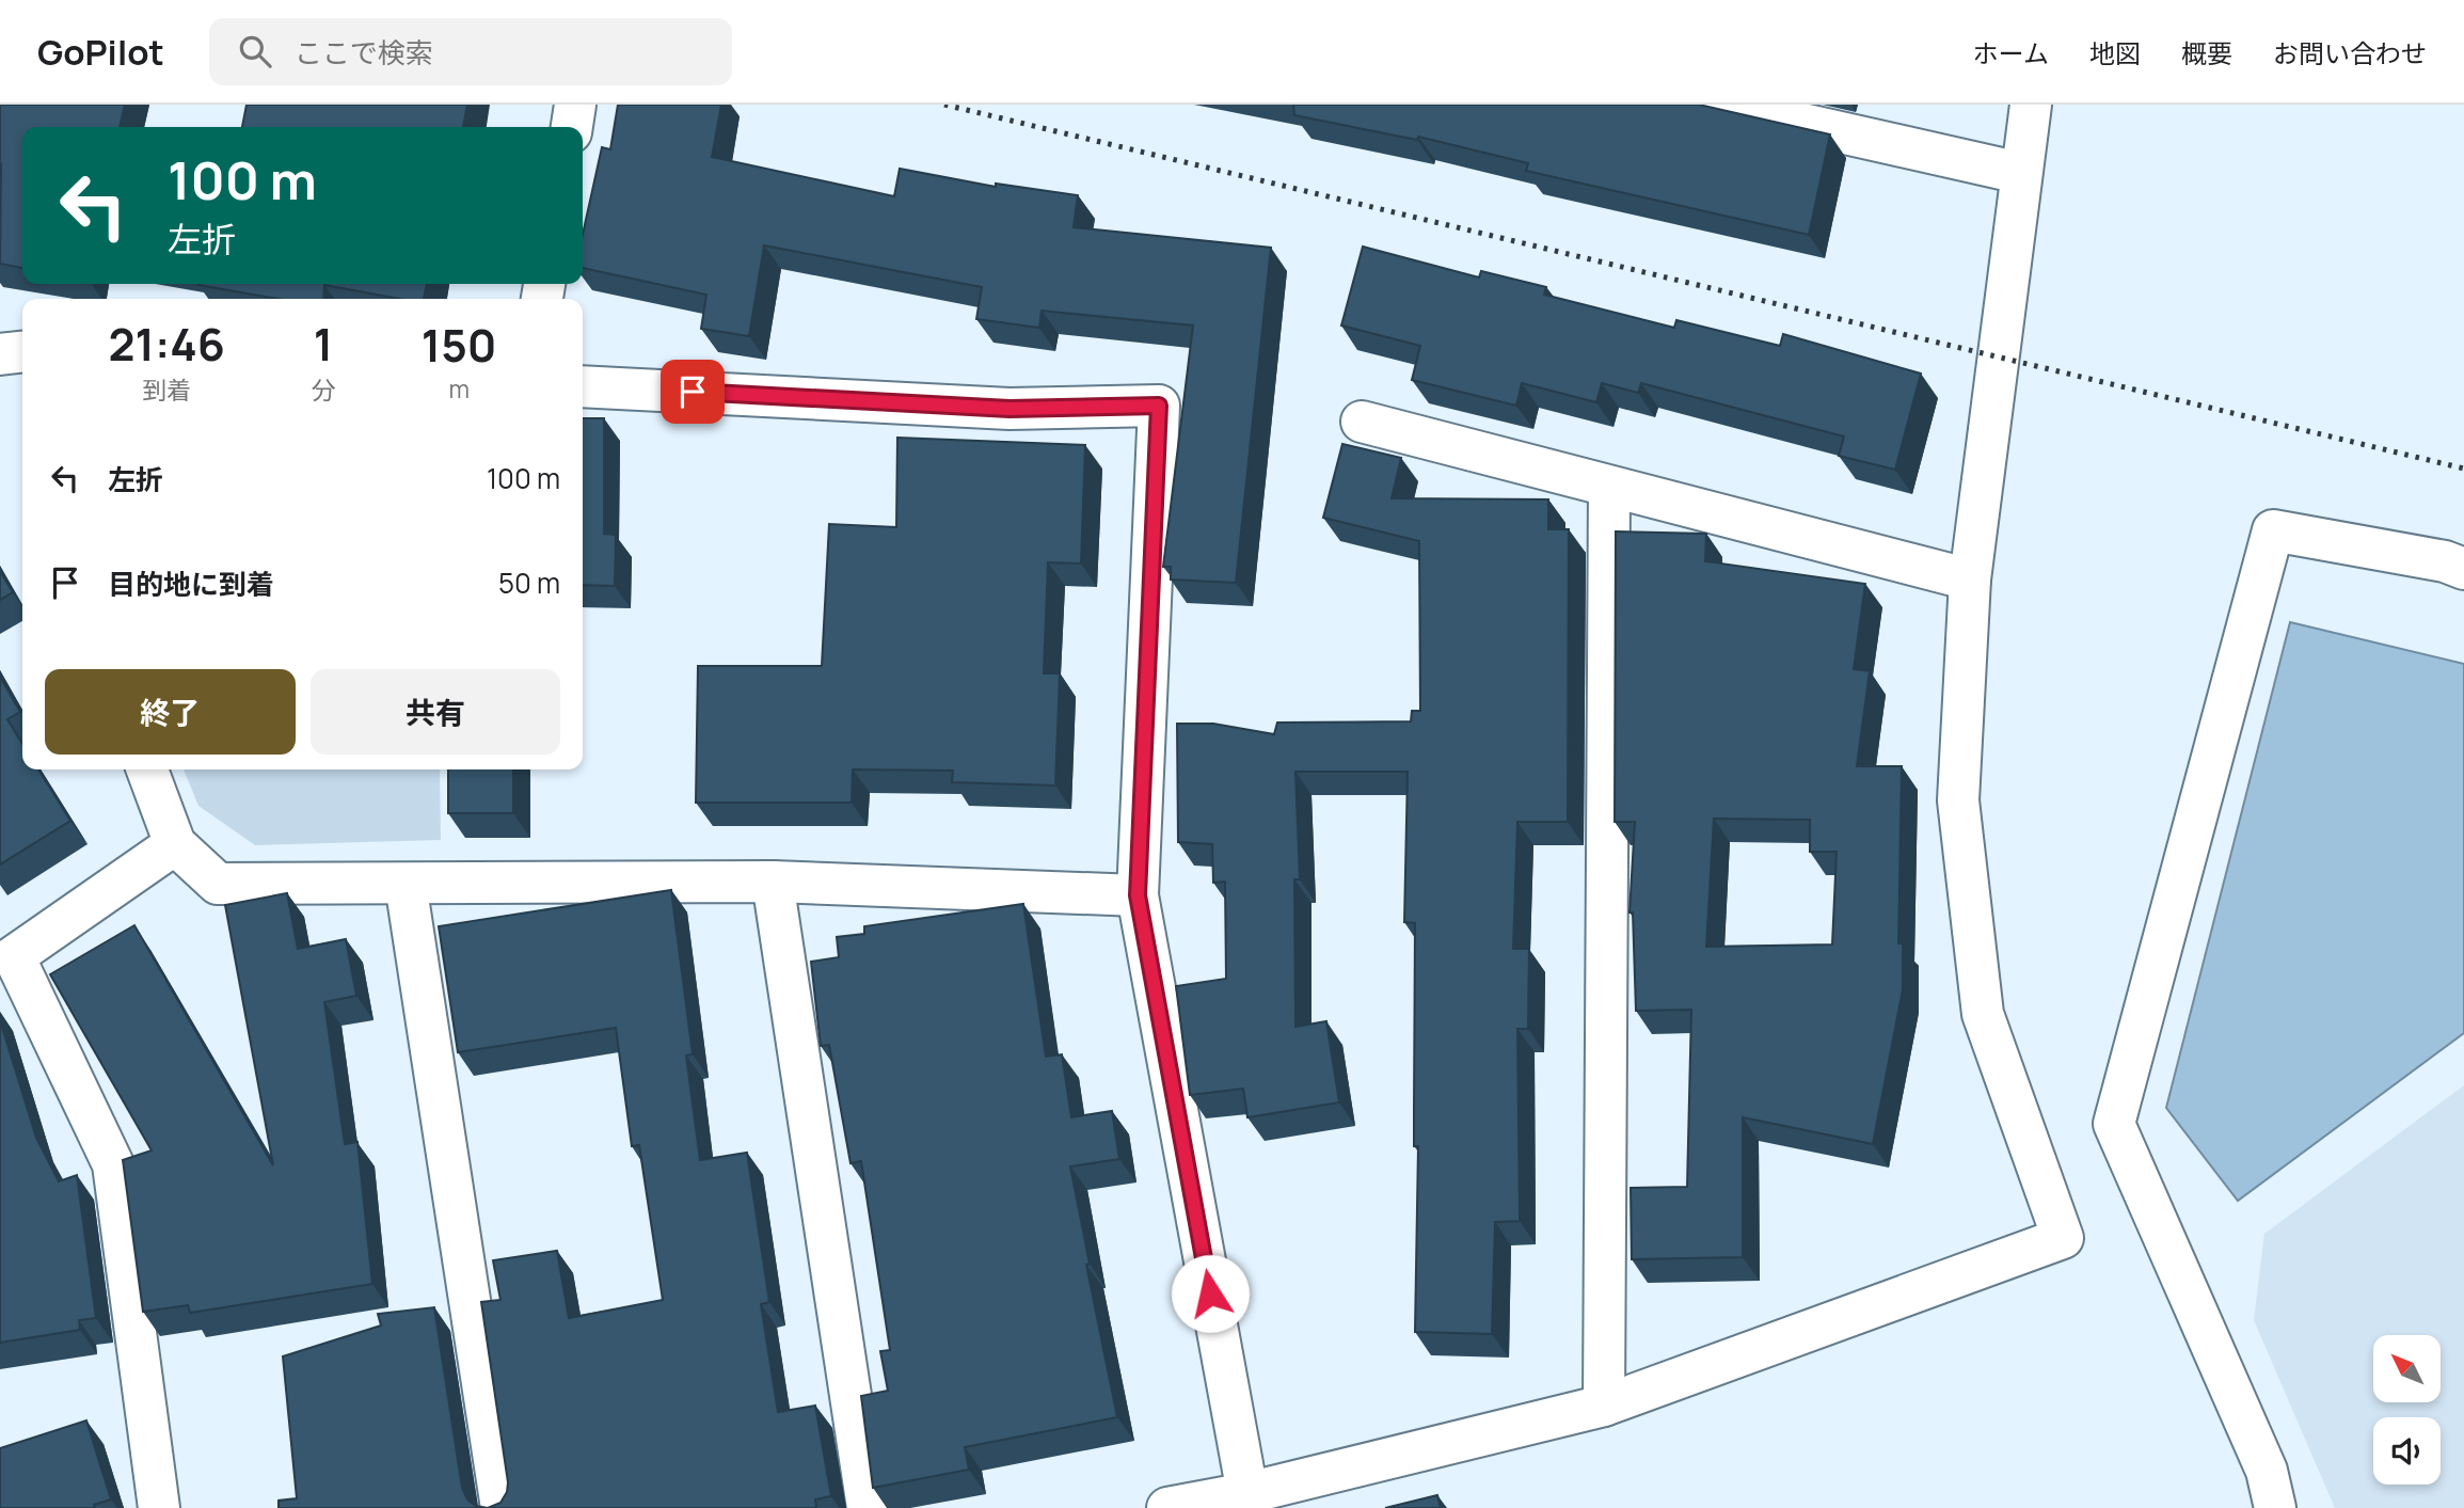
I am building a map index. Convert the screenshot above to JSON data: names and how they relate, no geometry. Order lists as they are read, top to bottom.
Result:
{
  "north": "top left",
  "page": {
    "header": "GoPilot",
    "search": "ここで検索",
    "nav": [
      "ホーム",
      "地図",
      "概要",
      "お問い合わせ"
    ],
    "turn": ["100 m", "左折"],
    "eta": [
      "21:46",
      "到着",
      "1",
      "分",
      "150",
      "m"
    ],
    "list": [
      {
        "name": "左折",
        "value": "100 m"
      },
      {
        "name": "目的地に到着",
        "value": "50 m"
      }
    ],
    "buttons": ["終了", "共有"]
  }
}
